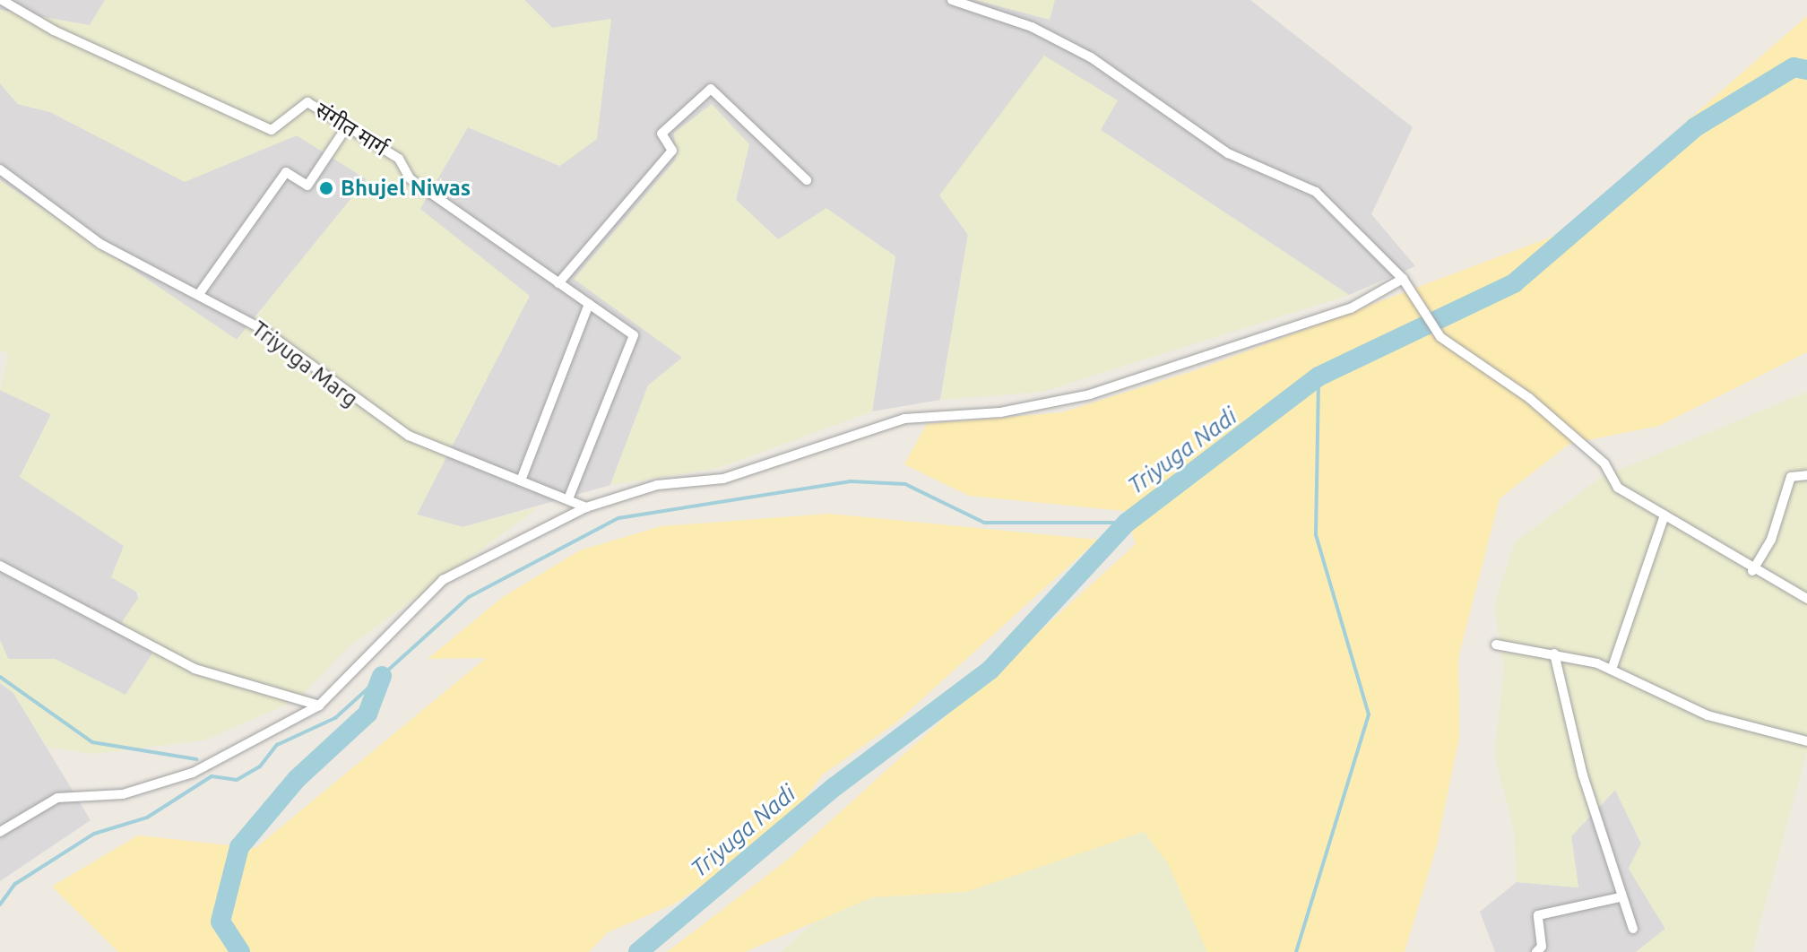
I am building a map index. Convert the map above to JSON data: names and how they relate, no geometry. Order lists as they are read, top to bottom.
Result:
{
  "streets": {
    "street": ["संगीत मार्ग", "Triyuga Marg"]
  },
  "crossings": [
    ["संगीत मार्ग", "Triyuga Marg"]
  ],
  "water": ["Triyuga Nadi"],
  "places": ["Bhujel Niwas"]
}
